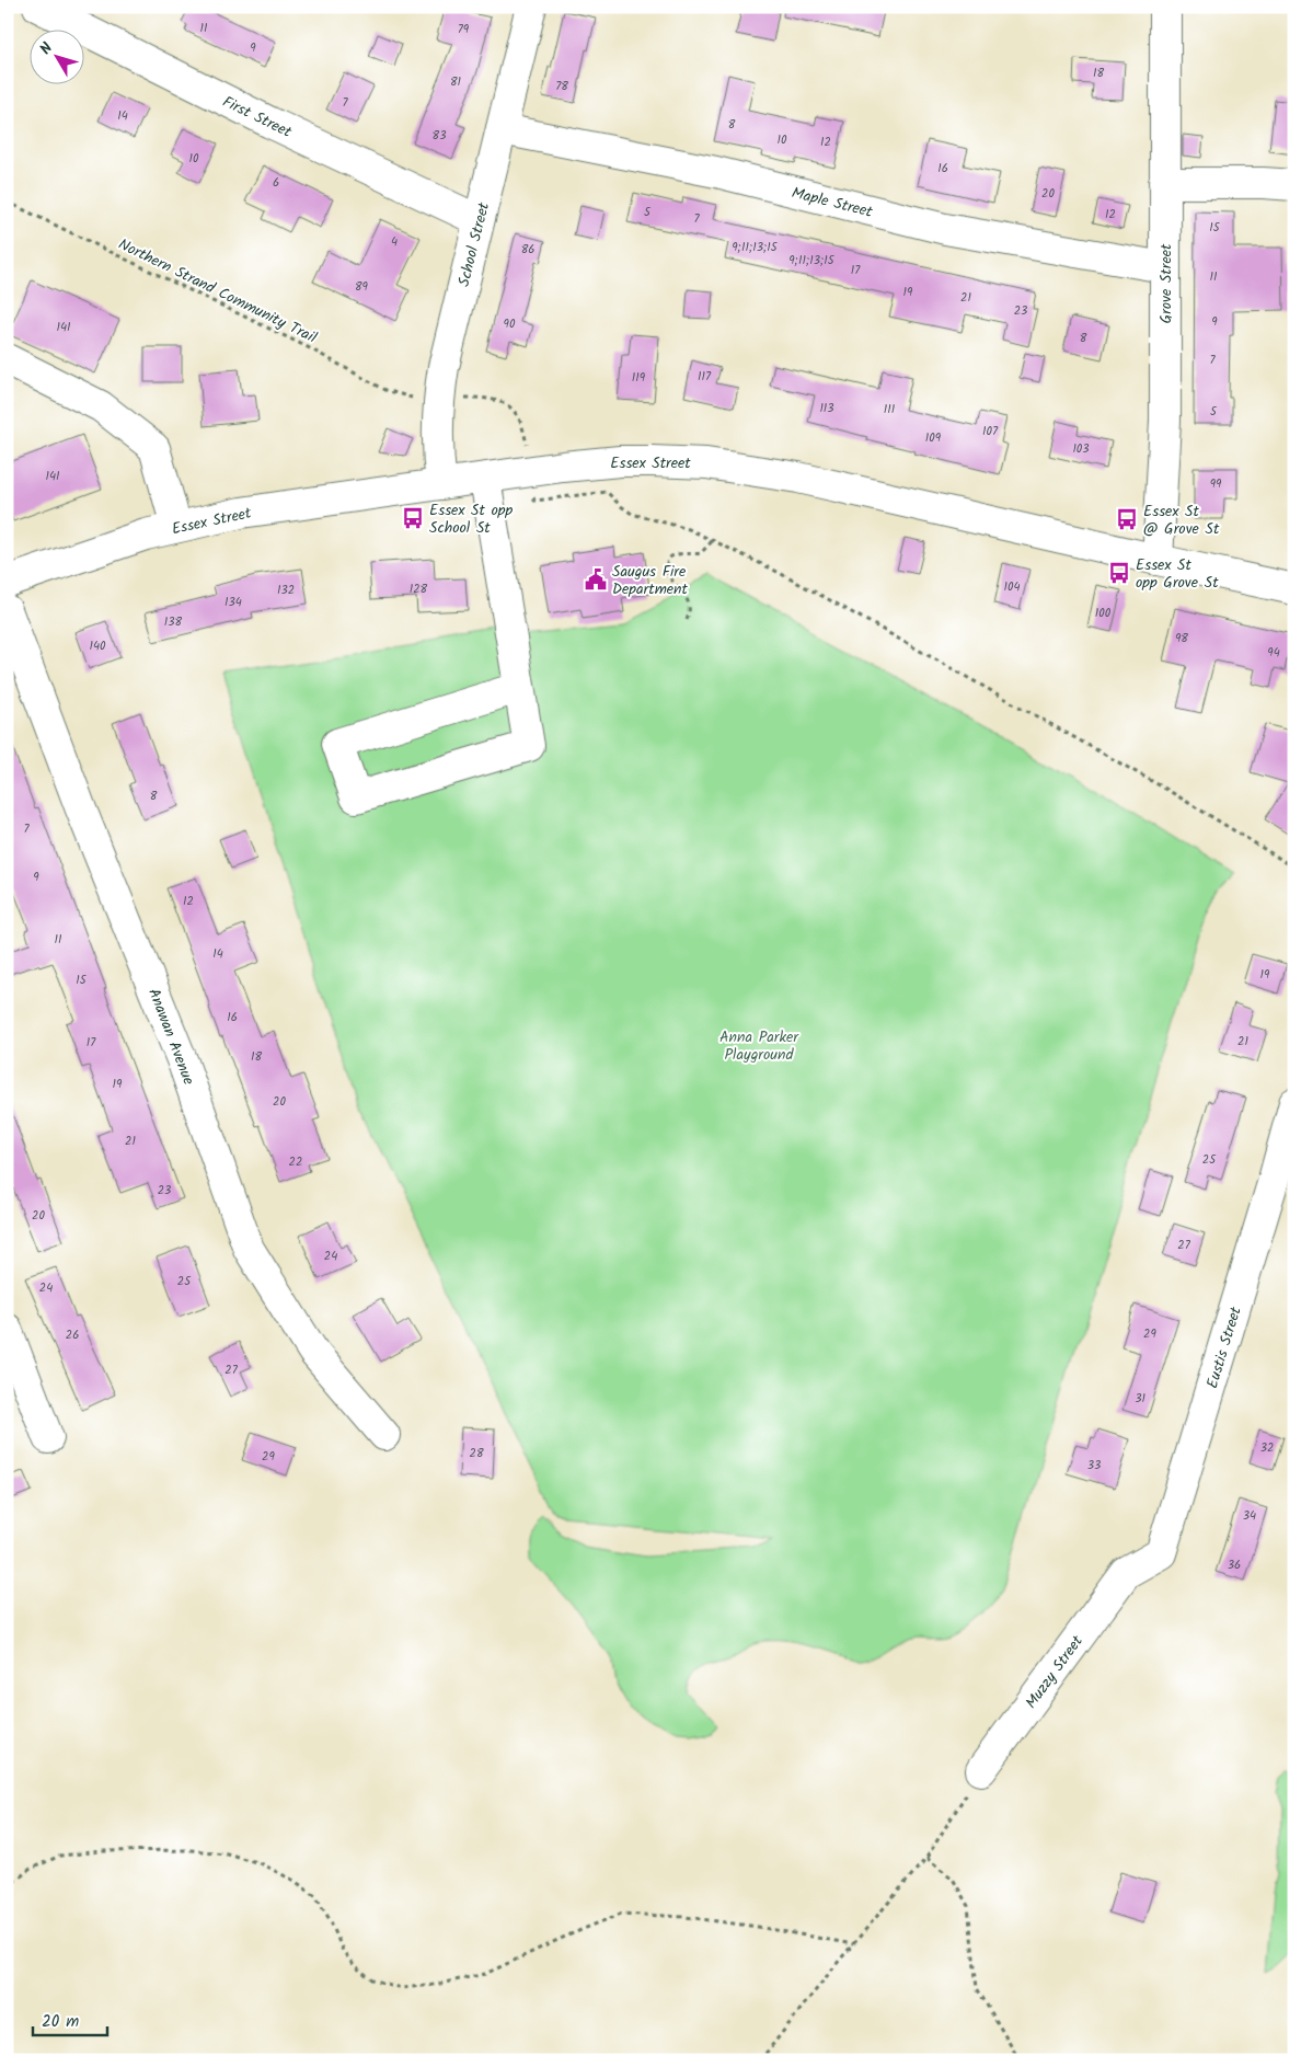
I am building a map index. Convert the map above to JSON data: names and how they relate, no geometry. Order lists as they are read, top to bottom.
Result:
{
  "streets": {
    "street": [
      "First Street",
      "Maple Street",
      "School Street",
      "Grove Street",
      "Essex Street",
      "Anawan Avenue",
      "Eustis Street",
      "Muzzy Street"
    ],
    "path": ["Northern Strand Community Trail"]
  },
  "crossings": [
    ["First Street", "School Street"],
    ["Maple Street", "School Street"],
    ["Maple Street", "Grove Street"],
    ["School Street", "Essex Street"],
    ["Grove Street", "Essex Street"],
    ["Eustis Street", "Muzzy Street"]
  ],
  "parks": ["Anna Parker Playground"],
  "places": {
    "bus stop": ["Essex St opp School St", "Essex St @ Grove St", "Essex St opp Grove St"],
    "public building": ["Saugus Fire Department"]
  },
  "house_numbers": [
    "11",
    "79",
    "9",
    "18",
    "81",
    "78",
    "7",
    "14",
    "8",
    "83",
    "10",
    "12",
    "10",
    "16",
    "6",
    "20",
    "5",
    "12",
    "7",
    "15",
    "4",
    "9;11;13;15",
    "86",
    "9;11;13;15",
    "17",
    "11",
    "89",
    "19",
    "21",
    "23",
    "9",
    "90",
    "141",
    "8",
    "7",
    "117",
    "119",
    "113",
    "111",
    "5",
    "107",
    "109",
    "103",
    "141",
    "99",
    "104",
    "128",
    "132",
    "134",
    "100",
    "138",
    "98",
    "140",
    "94",
    "8",
    "7",
    "9",
    "12",
    "11",
    "14",
    "19",
    "15",
    "16",
    "21",
    "17",
    "18",
    "19",
    "20",
    "21",
    "25",
    "22",
    "23",
    "20",
    "27",
    "24",
    "25",
    "24",
    "29",
    "26",
    "27",
    "31",
    "32",
    "28",
    "29",
    "33",
    "34",
    "36"
  ],
  "scale_bar": "20 m",
  "north": "top left"
}
